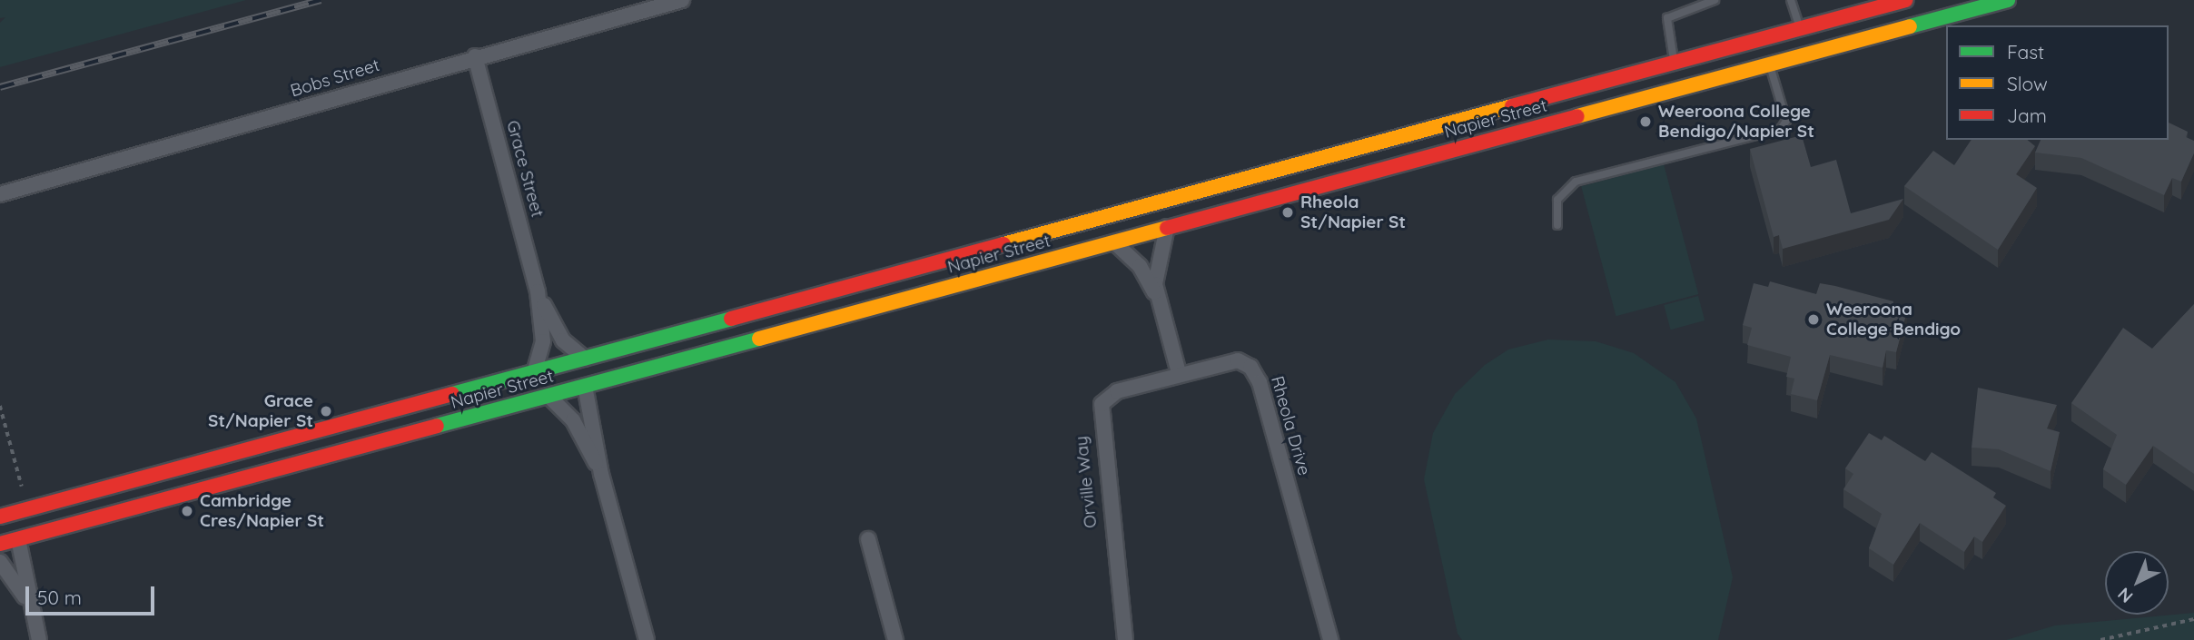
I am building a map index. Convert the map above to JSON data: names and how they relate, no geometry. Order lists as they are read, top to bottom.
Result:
{
  "streets": {
    "highway": ["Napier Street"],
    "street": [
      "Bobs Street",
      "Grace Street",
      "Rheola Drive",
      "Orville Way"
    ]
  },
  "crossings": [
    ["Bobs Street", "Grace Street"],
    ["Napier Street", "Grace Street"],
    ["Rheola Drive", "Orville Way"]
  ],
  "places": [
    "Weeroona College Bendigo/Napier St",
    "Rheola St/Napier St",
    "Weeroona College Bendigo",
    "Grace St/Napier St",
    "Cambridge Cres/Napier St"
  ],
  "legend": ["Fast", "Slow", "Jam"],
  "scale_bar": "50 m",
  "north": "bottom left"
}
